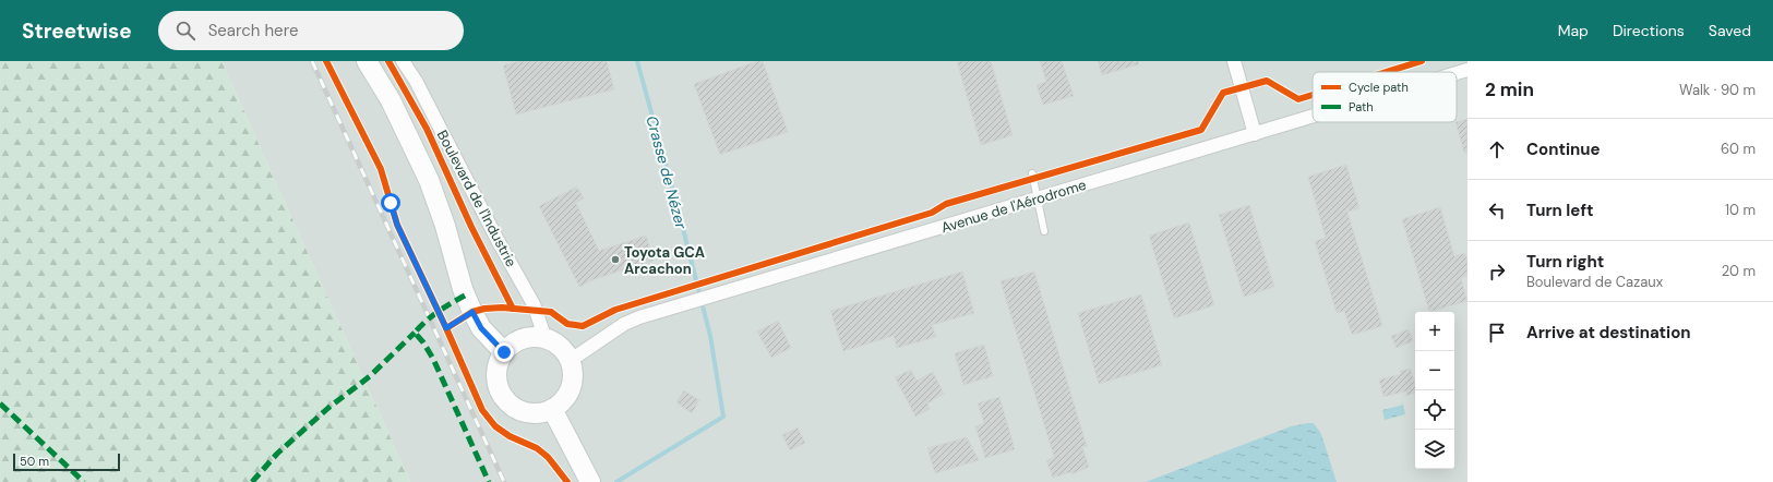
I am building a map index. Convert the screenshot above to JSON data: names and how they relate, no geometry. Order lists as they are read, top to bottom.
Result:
{
  "streets": {
    "street": ["Boulevard de l'Industrie", "Avenue de l'Aérodrome"]
  },
  "crossings": [
    ["Boulevard de l'Industrie", "Avenue de l'Aérodrome"]
  ],
  "water": ["Crasse de Nézer"],
  "places": ["Toyota GCA Arcachon"],
  "legend": ["Cycle path", "Path"],
  "scale_bar": "50 m",
  "page": {
    "header": "Streetwise",
    "search": "Search here",
    "nav": ["Map", "Directions", "Saved"],
    "heading": ["2 min", "Walk · 90 m"],
    "list": [
      ["Continue", "60 m"],
      ["Turn left", "10 m"],
      ["Turn right", "Boulevard de Cazaux", "20 m"],
      "Arrive at destination"
    ],
    "map_buttons": ["+", "−"],
    "scale": "50 m"
  }
}
